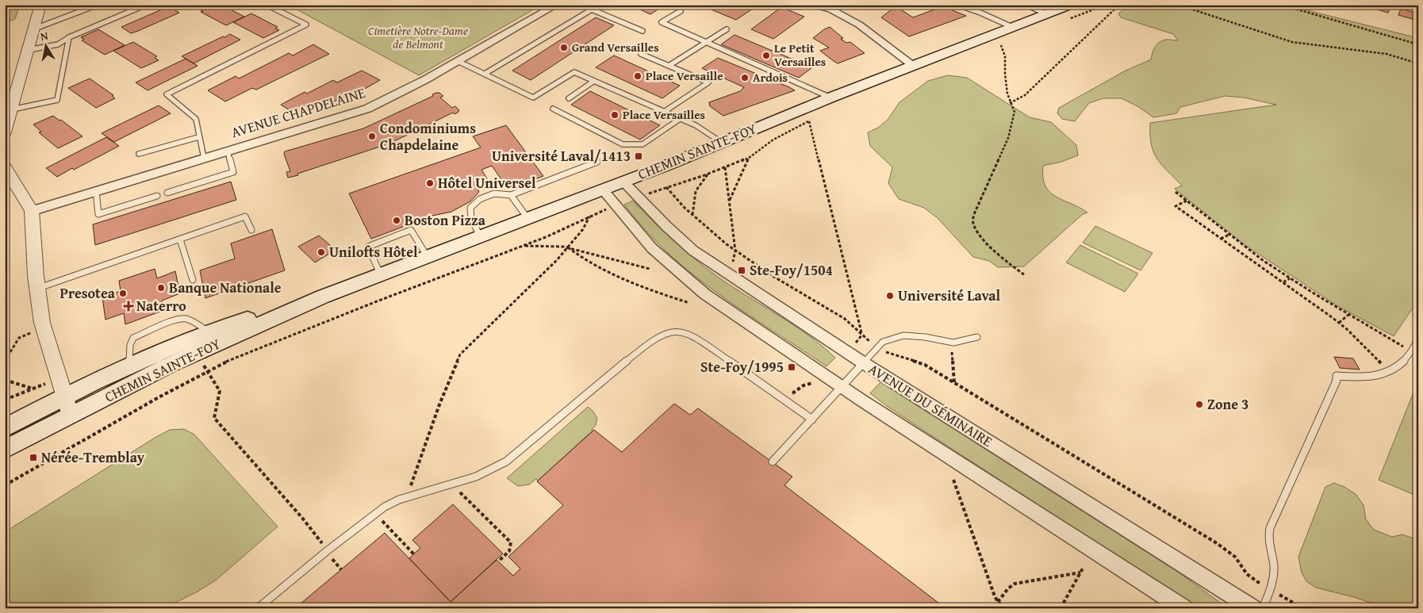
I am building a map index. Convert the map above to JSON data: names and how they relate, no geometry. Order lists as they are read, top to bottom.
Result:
{
  "streets": {
    "main road": ["CHEMIN SAINTE-FOY"],
    "street": ["AVENUE CHAPDELAINE", "AVENUE DU SÉMINAIRE"]
  },
  "crossings": [
    ["CHEMIN SAINTE-FOY", "AVENUE DU SÉMINAIRE"]
  ],
  "parks": ["Cimetière Notre-Dame de Belmont"],
  "places": {
    "other": [
      "Grand Versailles",
      "Le Petit Versailles",
      "Place Versaille",
      "Ardois",
      "Place Versailles",
      "Condominiums Chapdelaine",
      "Hôtel Universel",
      "Boston Pizza",
      "Unilofts Hôtel",
      "Banque Nationale",
      "Presotea",
      "Université Laval",
      "Zone 3"
    ],
    "transit": [
      "Université Laval/1413",
      "Ste-Foy/1504",
      "Ste-Foy/1995",
      "Nérée-Tremblay"
    ],
    "health": ["Naterro"]
  },
  "north": "top"
}
